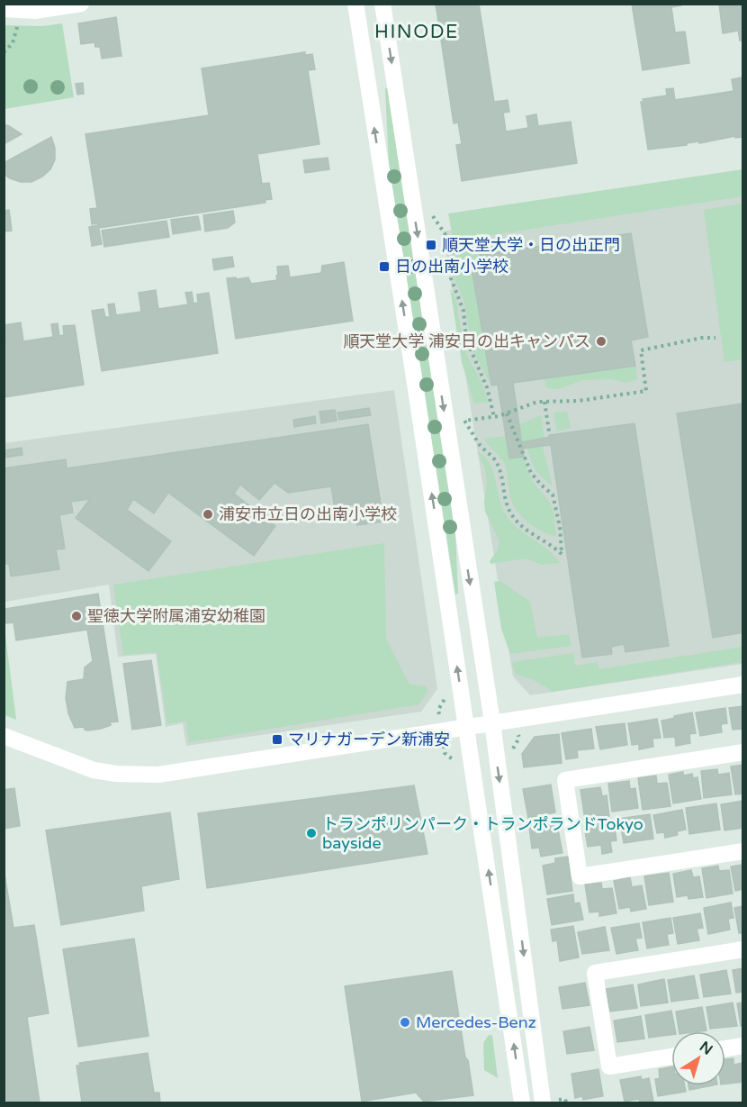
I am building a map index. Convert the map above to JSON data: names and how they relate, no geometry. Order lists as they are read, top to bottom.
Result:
{
  "districts": ["HINODE"],
  "places": {
    "transit": ["順天堂大学・日の出正門", "日の出南小学校", "マリナガーデン新浦安"],
    "other": [
      "順天堂大学 浦安日の出キャンパス",
      "浦安市立日の出南小学校",
      "聖徳大学附属浦安幼稚園",
      "トランポリンパーク・トランポランドTokyo bayside",
      "Mercedes-Benz"
    ]
  },
  "north": "top right"
}
